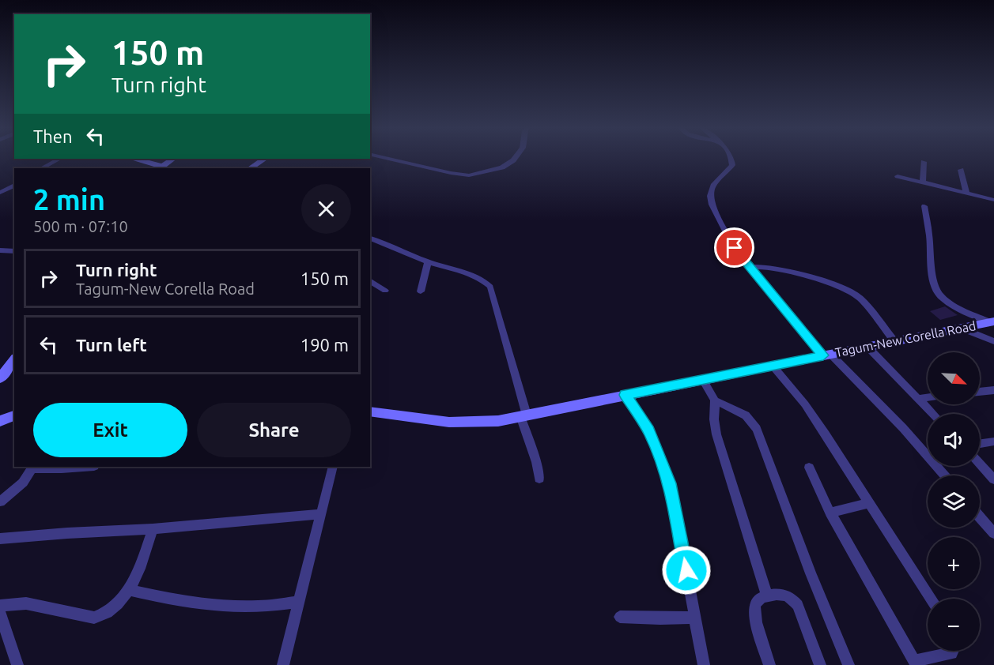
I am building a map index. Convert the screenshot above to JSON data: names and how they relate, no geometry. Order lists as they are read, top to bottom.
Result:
{
  "streets": {
    "main road": ["Tagum-New Corella Road"]
  },
  "north": "bottom right",
  "page": {
    "turn": ["150 m", "Turn right"],
    "then": "Then",
    "heading": ["2 min", "500 m · 07:10"],
    "list": [
      {
        "name": "Turn right",
        "note": "Tagum-New Corella Road",
        "value": "150 m"
      },
      {
        "name": "Turn left",
        "value": "190 m"
      }
    ],
    "map_buttons": ["+", "−"],
    "buttons": ["Exit", "Share"]
  }
}
